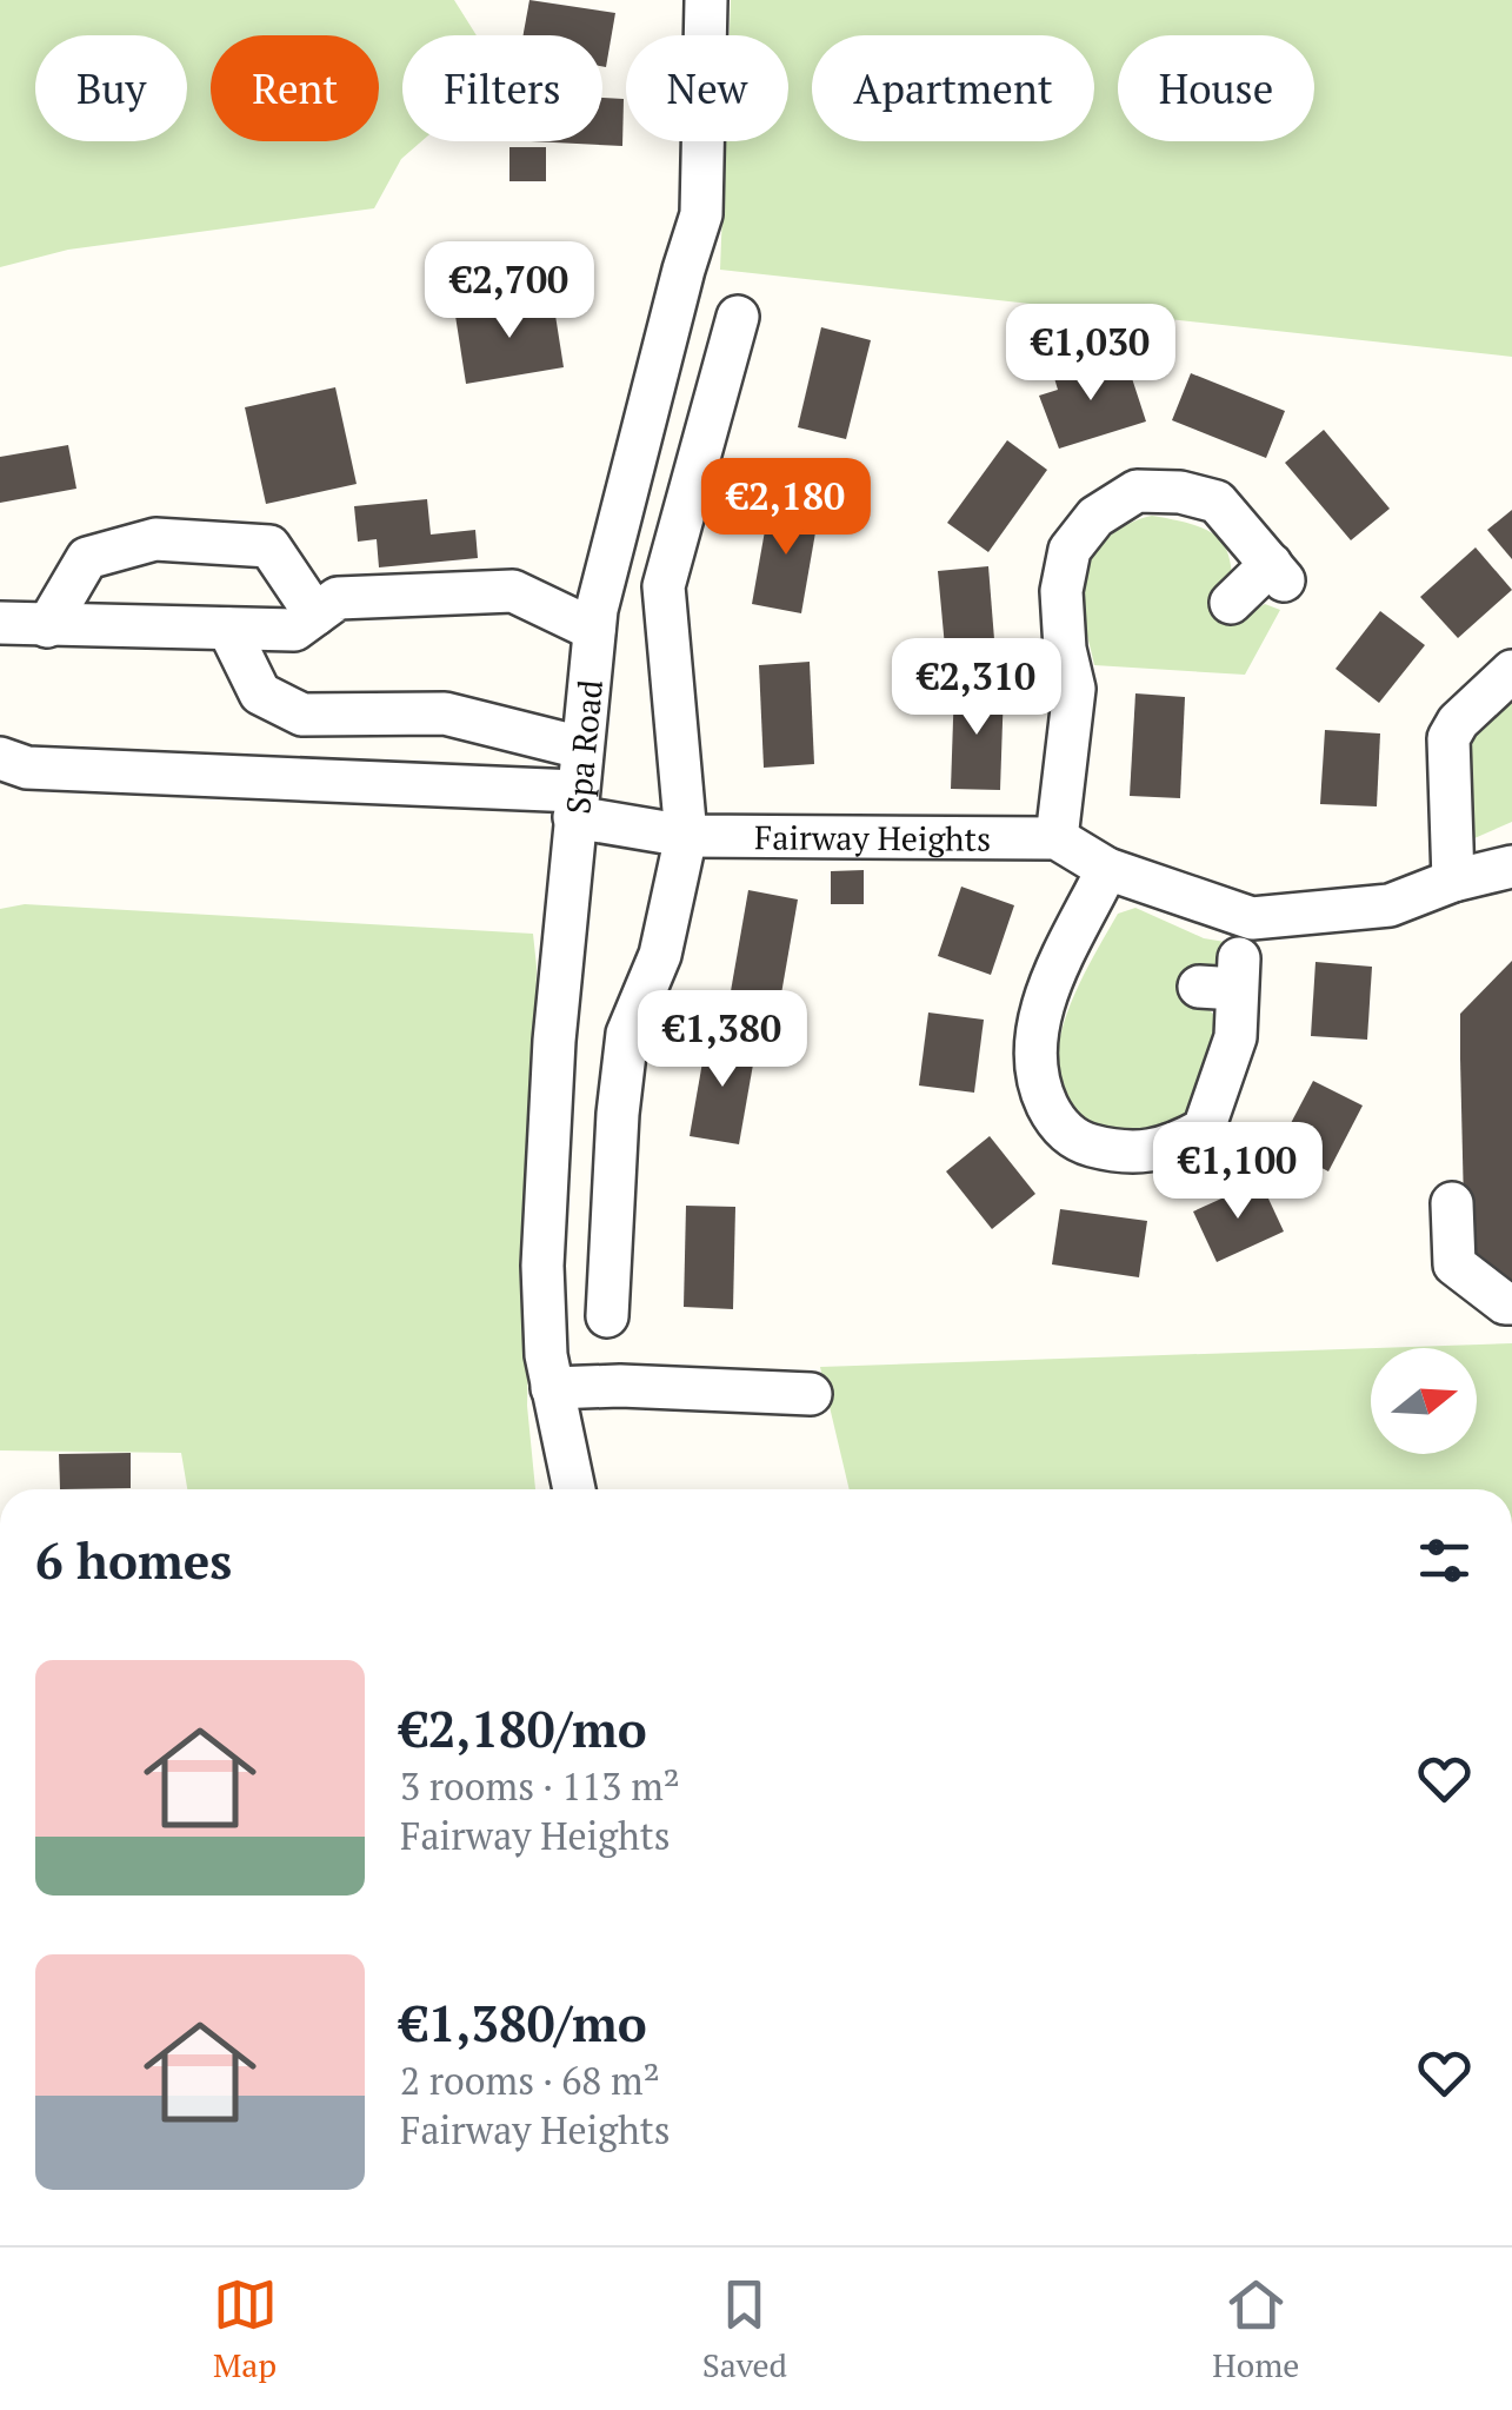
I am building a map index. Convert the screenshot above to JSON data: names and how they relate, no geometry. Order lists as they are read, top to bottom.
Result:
{
  "streets": {
    "street": ["Spa Road", "Fairway Heights"]
  },
  "crossings": [
    ["Spa Road", "Fairway Heights"]
  ],
  "north": "right",
  "page": {
    "chip": [
      "Buy",
      "Rent",
      "Filters",
      "New",
      "Apartment",
      "House"
    ],
    "price": [
      "€2,700",
      "€1,030",
      "€2,180",
      "€2,310",
      "€1,380",
      "€1,100"
    ],
    "heading": "6 homes",
    "list": [
      {
        "name": "€2,180/mo",
        "note": "3 rooms · 113 m² · Fairway Heights"
      },
      {
        "name": "€1,380/mo",
        "note": "2 rooms · 68 m² · Fairway Heights"
      }
    ],
    "tabs": ["Map", "Saved", "Home"]
  }
}
